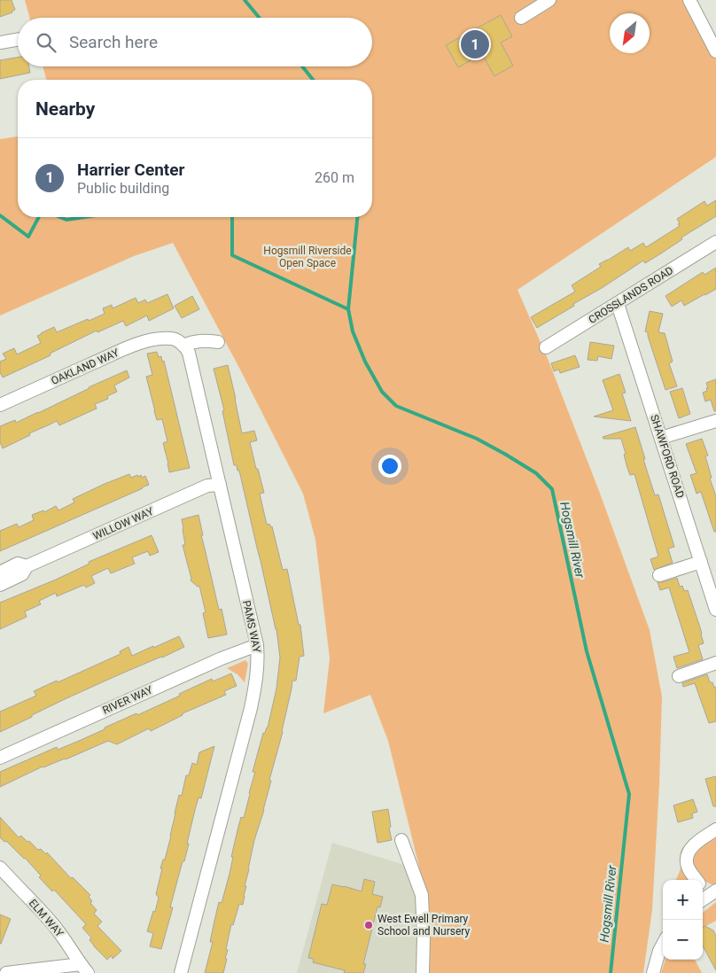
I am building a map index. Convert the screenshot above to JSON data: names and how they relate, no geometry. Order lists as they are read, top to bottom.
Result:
{
  "streets": {
    "street": [
      "CROSSLANDS ROAD",
      "OAKLAND WAY",
      "SHAWFORD ROAD",
      "WILLOW WAY",
      "PAMS WAY",
      "RIVER WAY",
      "ELM WAY"
    ]
  },
  "crossings": [
    ["CROSSLANDS ROAD", "SHAWFORD ROAD"],
    ["OAKLAND WAY", "PAMS WAY"],
    ["WILLOW WAY", "PAMS WAY"],
    ["PAMS WAY", "RIVER WAY"]
  ],
  "water": ["Hogsmill River"],
  "parks": ["Hogsmill Riverside Open Space"],
  "places": ["West Ewell Primary School and Nursery"],
  "north": "bottom left",
  "page": {
    "search": "Search here",
    "pins": "1",
    "heading": "Nearby",
    "list": [
      {
        "mark": "1",
        "name": "Harrier Center",
        "note": "Public building",
        "value": "260 m"
      }
    ],
    "map_buttons": ["+", "−"]
  }
}
